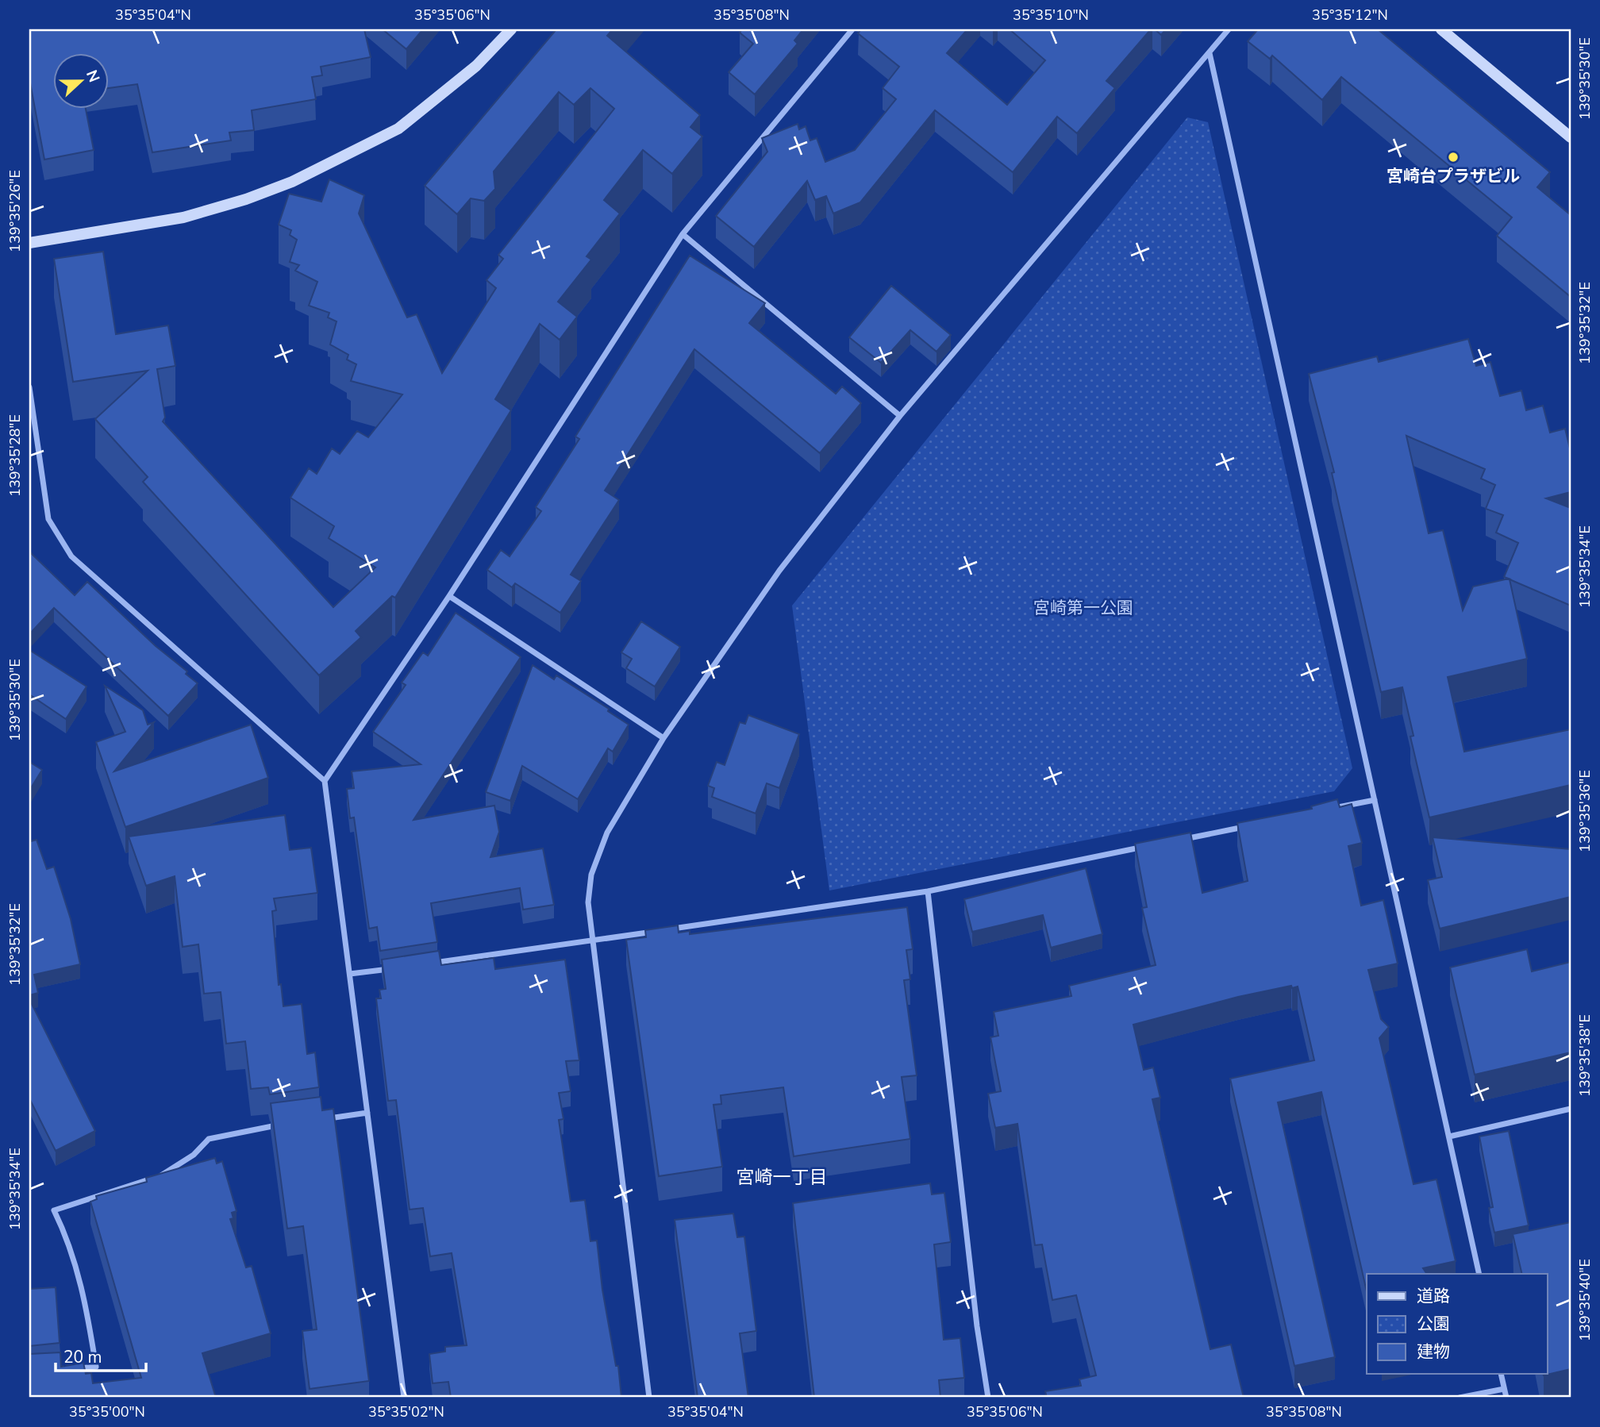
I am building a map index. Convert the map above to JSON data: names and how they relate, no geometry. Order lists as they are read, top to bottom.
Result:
{
  "districts": ["宮崎一丁目"],
  "parks": ["宮崎第一公園"],
  "places": ["宮崎台プラザビル"],
  "legend": ["道路", "公園", "建物"],
  "scale_bar": "20 m",
  "north": "right",
  "coordinates": [
    "35°35'04\"N",
    "35°35'06\"N",
    "35°35'08\"N",
    "35°35'10\"N",
    "35°35'12\"N",
    "139°35'30\"E",
    "139°35'26\"E",
    "139°35'32\"E",
    "139°35'28\"E",
    "139°35'34\"E",
    "139°35'36\"E",
    "139°35'38\"E",
    "139°35'40\"E",
    "35°35'00\"N",
    "35°35'02\"N"
  ]
}
